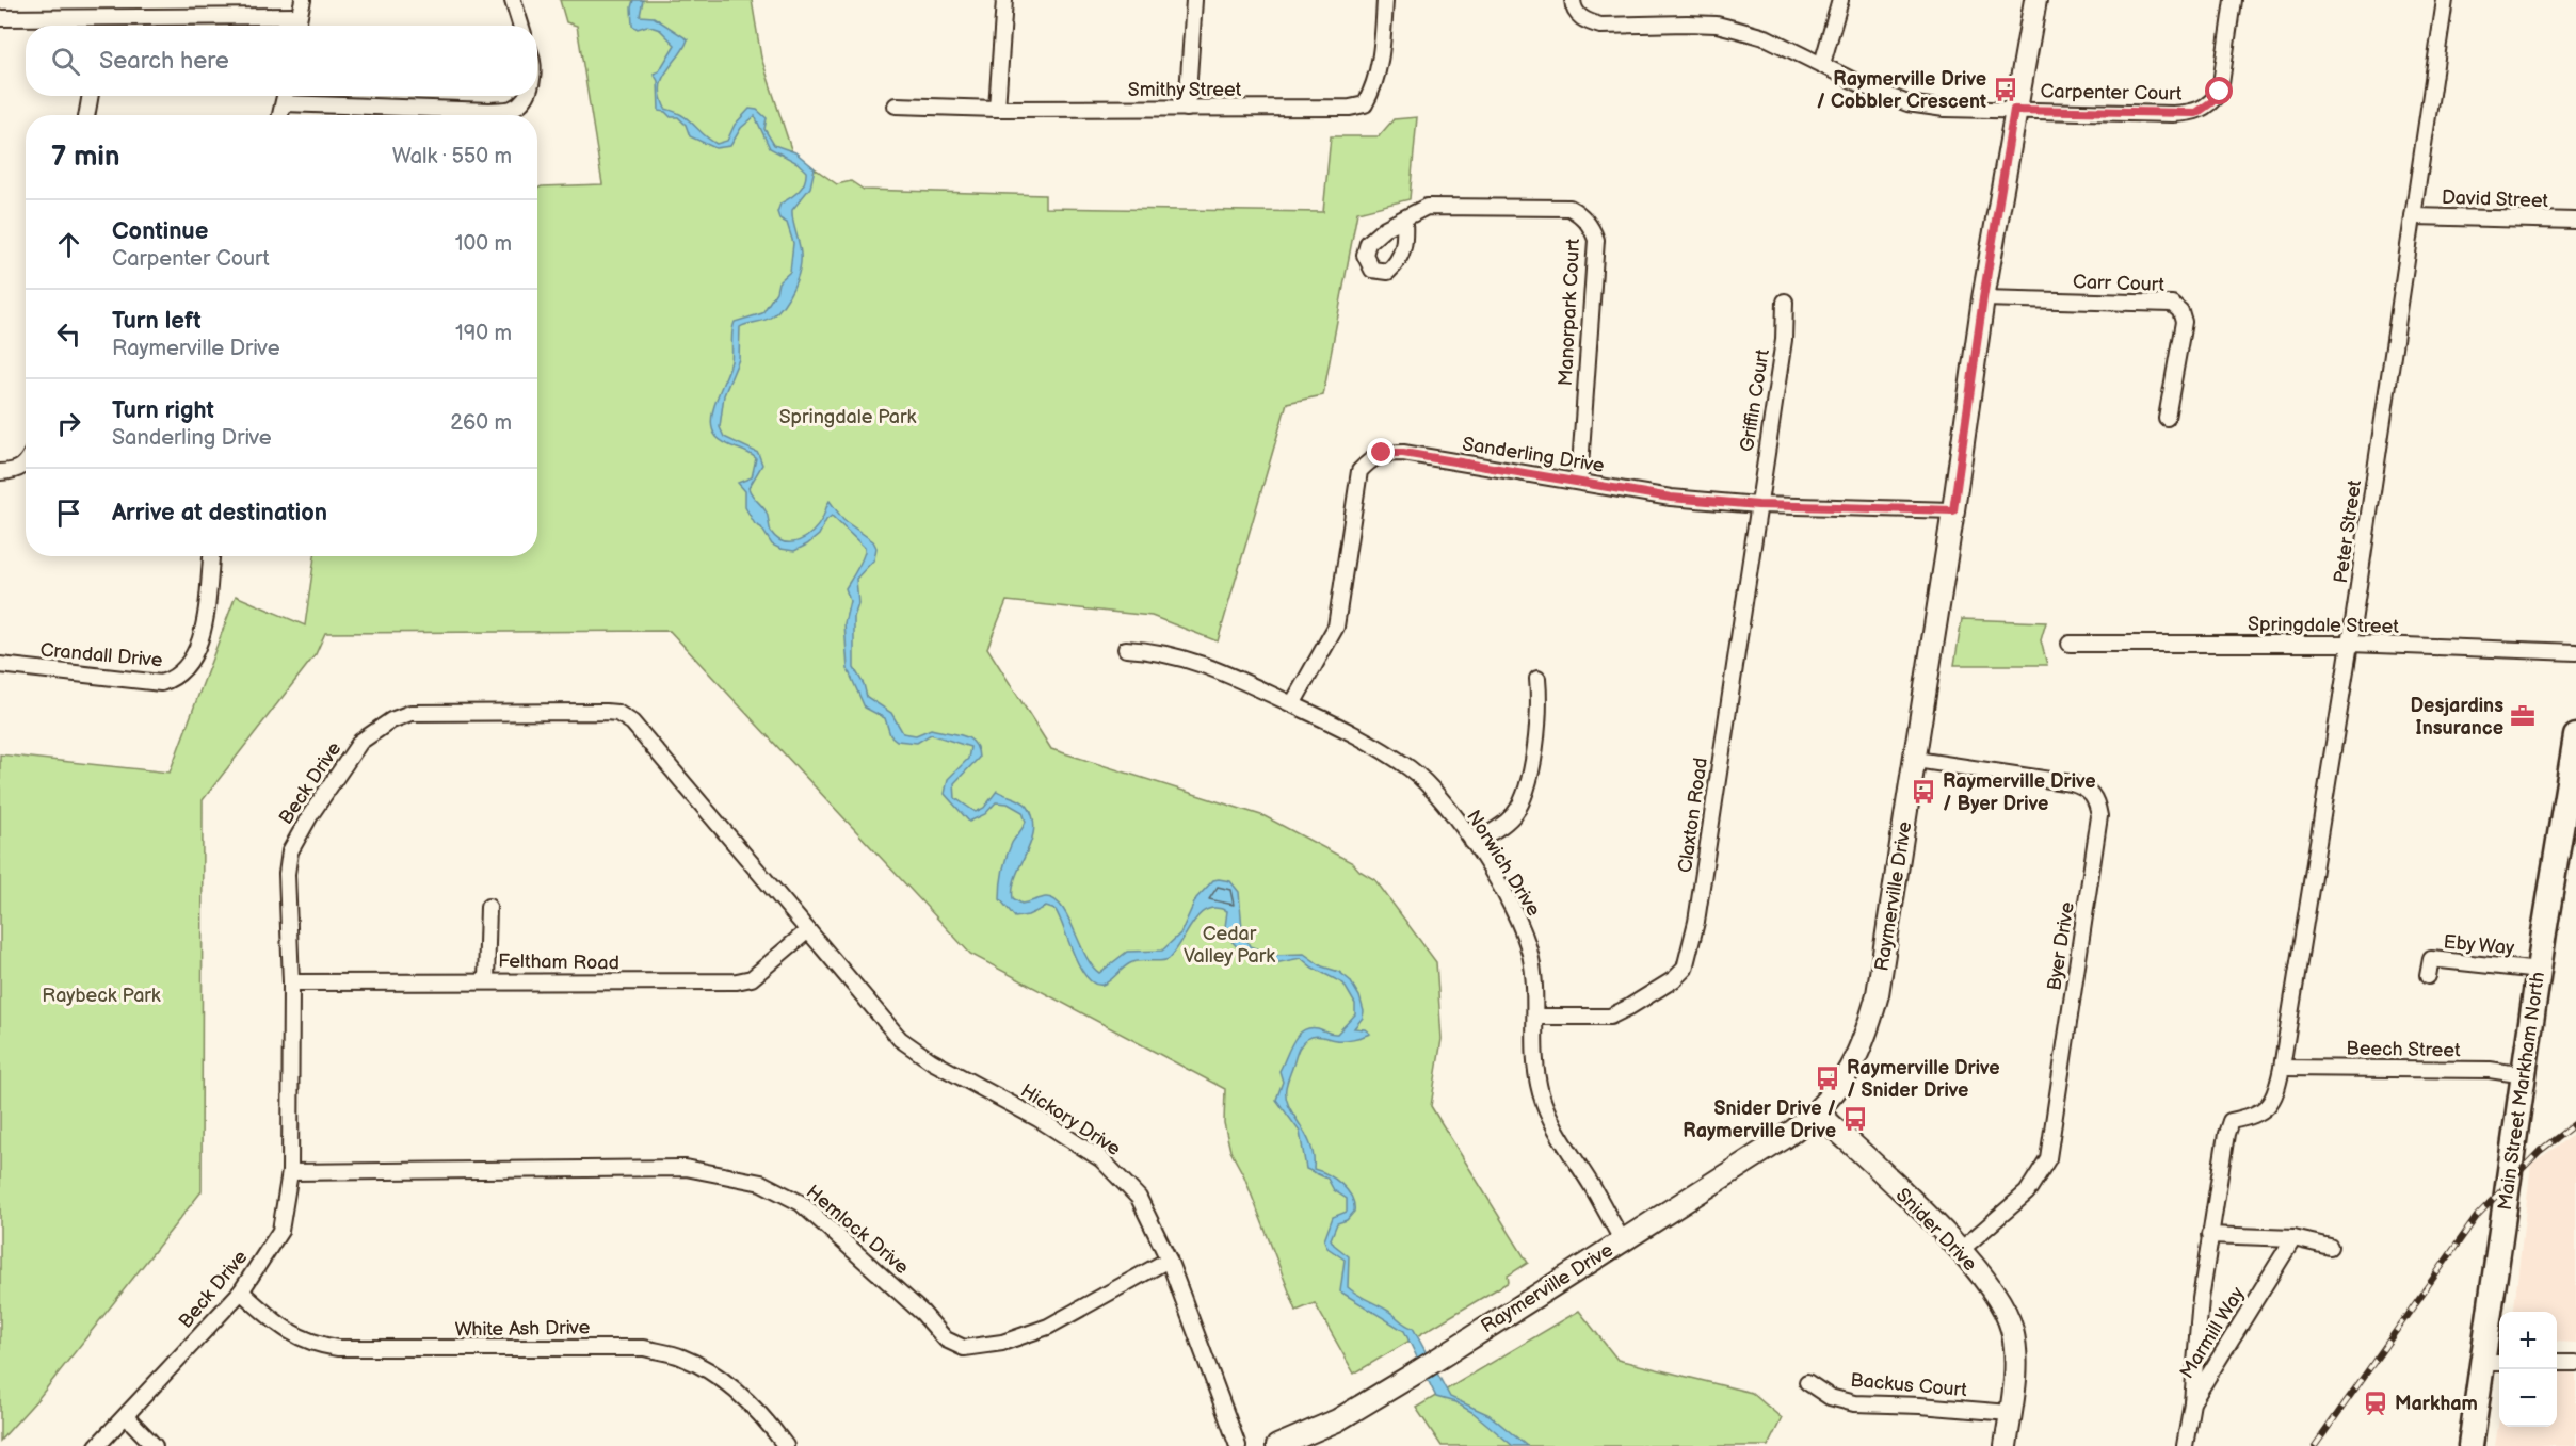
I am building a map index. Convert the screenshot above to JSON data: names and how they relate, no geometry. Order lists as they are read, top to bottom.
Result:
{
  "streets": {
    "main road": ["Main Street Markham North"],
    "street": [
      "Smithy Street",
      "Carpenter Court",
      "David Street",
      "Carr Court",
      "Manorpark Court",
      "Griffin Court",
      "Sanderling Drive",
      "Peter Street",
      "Springdale Street",
      "Crandall Drive",
      "Beck Drive",
      "Claxton Road",
      "Norwich Drive",
      "Raymerville Drive",
      "Eby Way",
      "Byer Drive",
      "Feltham Road",
      "Beech Street",
      "Hickory Drive",
      "Hemlock Drive",
      "Snider Drive",
      "White Ash Drive",
      "Marmill Way",
      "Backus Court"
    ]
  },
  "crossings": [
    ["Carpenter Court", "Raymerville Drive"],
    ["David Street", "Peter Street"],
    ["Carr Court", "Raymerville Drive"],
    ["Manorpark Court", "Sanderling Drive"],
    ["Griffin Court", "Sanderling Drive"],
    ["Griffin Court", "Claxton Road"],
    ["Sanderling Drive", "Claxton Road"],
    ["Sanderling Drive", "Norwich Drive"],
    ["Sanderling Drive", "Raymerville Drive"],
    ["Peter Street", "Springdale Street"],
    ["Peter Street", "Beech Street"],
    ["Peter Street", "Marmill Way"],
    ["Beck Drive", "Feltham Road"],
    ["Beck Drive", "Hickory Drive"],
    ["Beck Drive", "Hemlock Drive"],
    ["Beck Drive", "White Ash Drive"],
    ["Claxton Road", "Norwich Drive"],
    ["Norwich Drive", "Raymerville Drive"],
    ["Raymerville Drive", "Byer Drive"],
    ["Raymerville Drive", "Snider Drive"],
    ["Eby Way", "Main Street Markham North"],
    ["Byer Drive", "Snider Drive"],
    ["Feltham Road", "Hickory Drive"],
    ["Beech Street", "Main Street Markham North"],
    ["Beech Street", "Marmill Way"],
    ["Hickory Drive", "Hemlock Drive"],
    ["Snider Drive", "Backus Court"]
  ],
  "parks": ["Springdale Park", "Cedar Valley Park", "Raybeck Park"],
  "places": {
    "bus stop": [
      "Raymerville Drive / Cobbler Crescent",
      "Raymerville Drive / Byer Drive",
      "Raymerville Drive / Snider Drive",
      "Snider Drive / Raymerville Drive"
    ],
    "office": ["Desjardins Insurance"],
    "station": ["Markham"]
  },
  "page": {
    "search": "Search here",
    "heading": ["7 min", "Walk · 550 m"],
    "list": [
      ["Continue", "Carpenter Court", "100 m"],
      ["Turn left", "Raymerville Drive", "190 m"],
      ["Turn right", "Sanderling Drive", "260 m"],
      "Arrive at destination"
    ],
    "map_buttons": ["+", "−"]
  }
}
